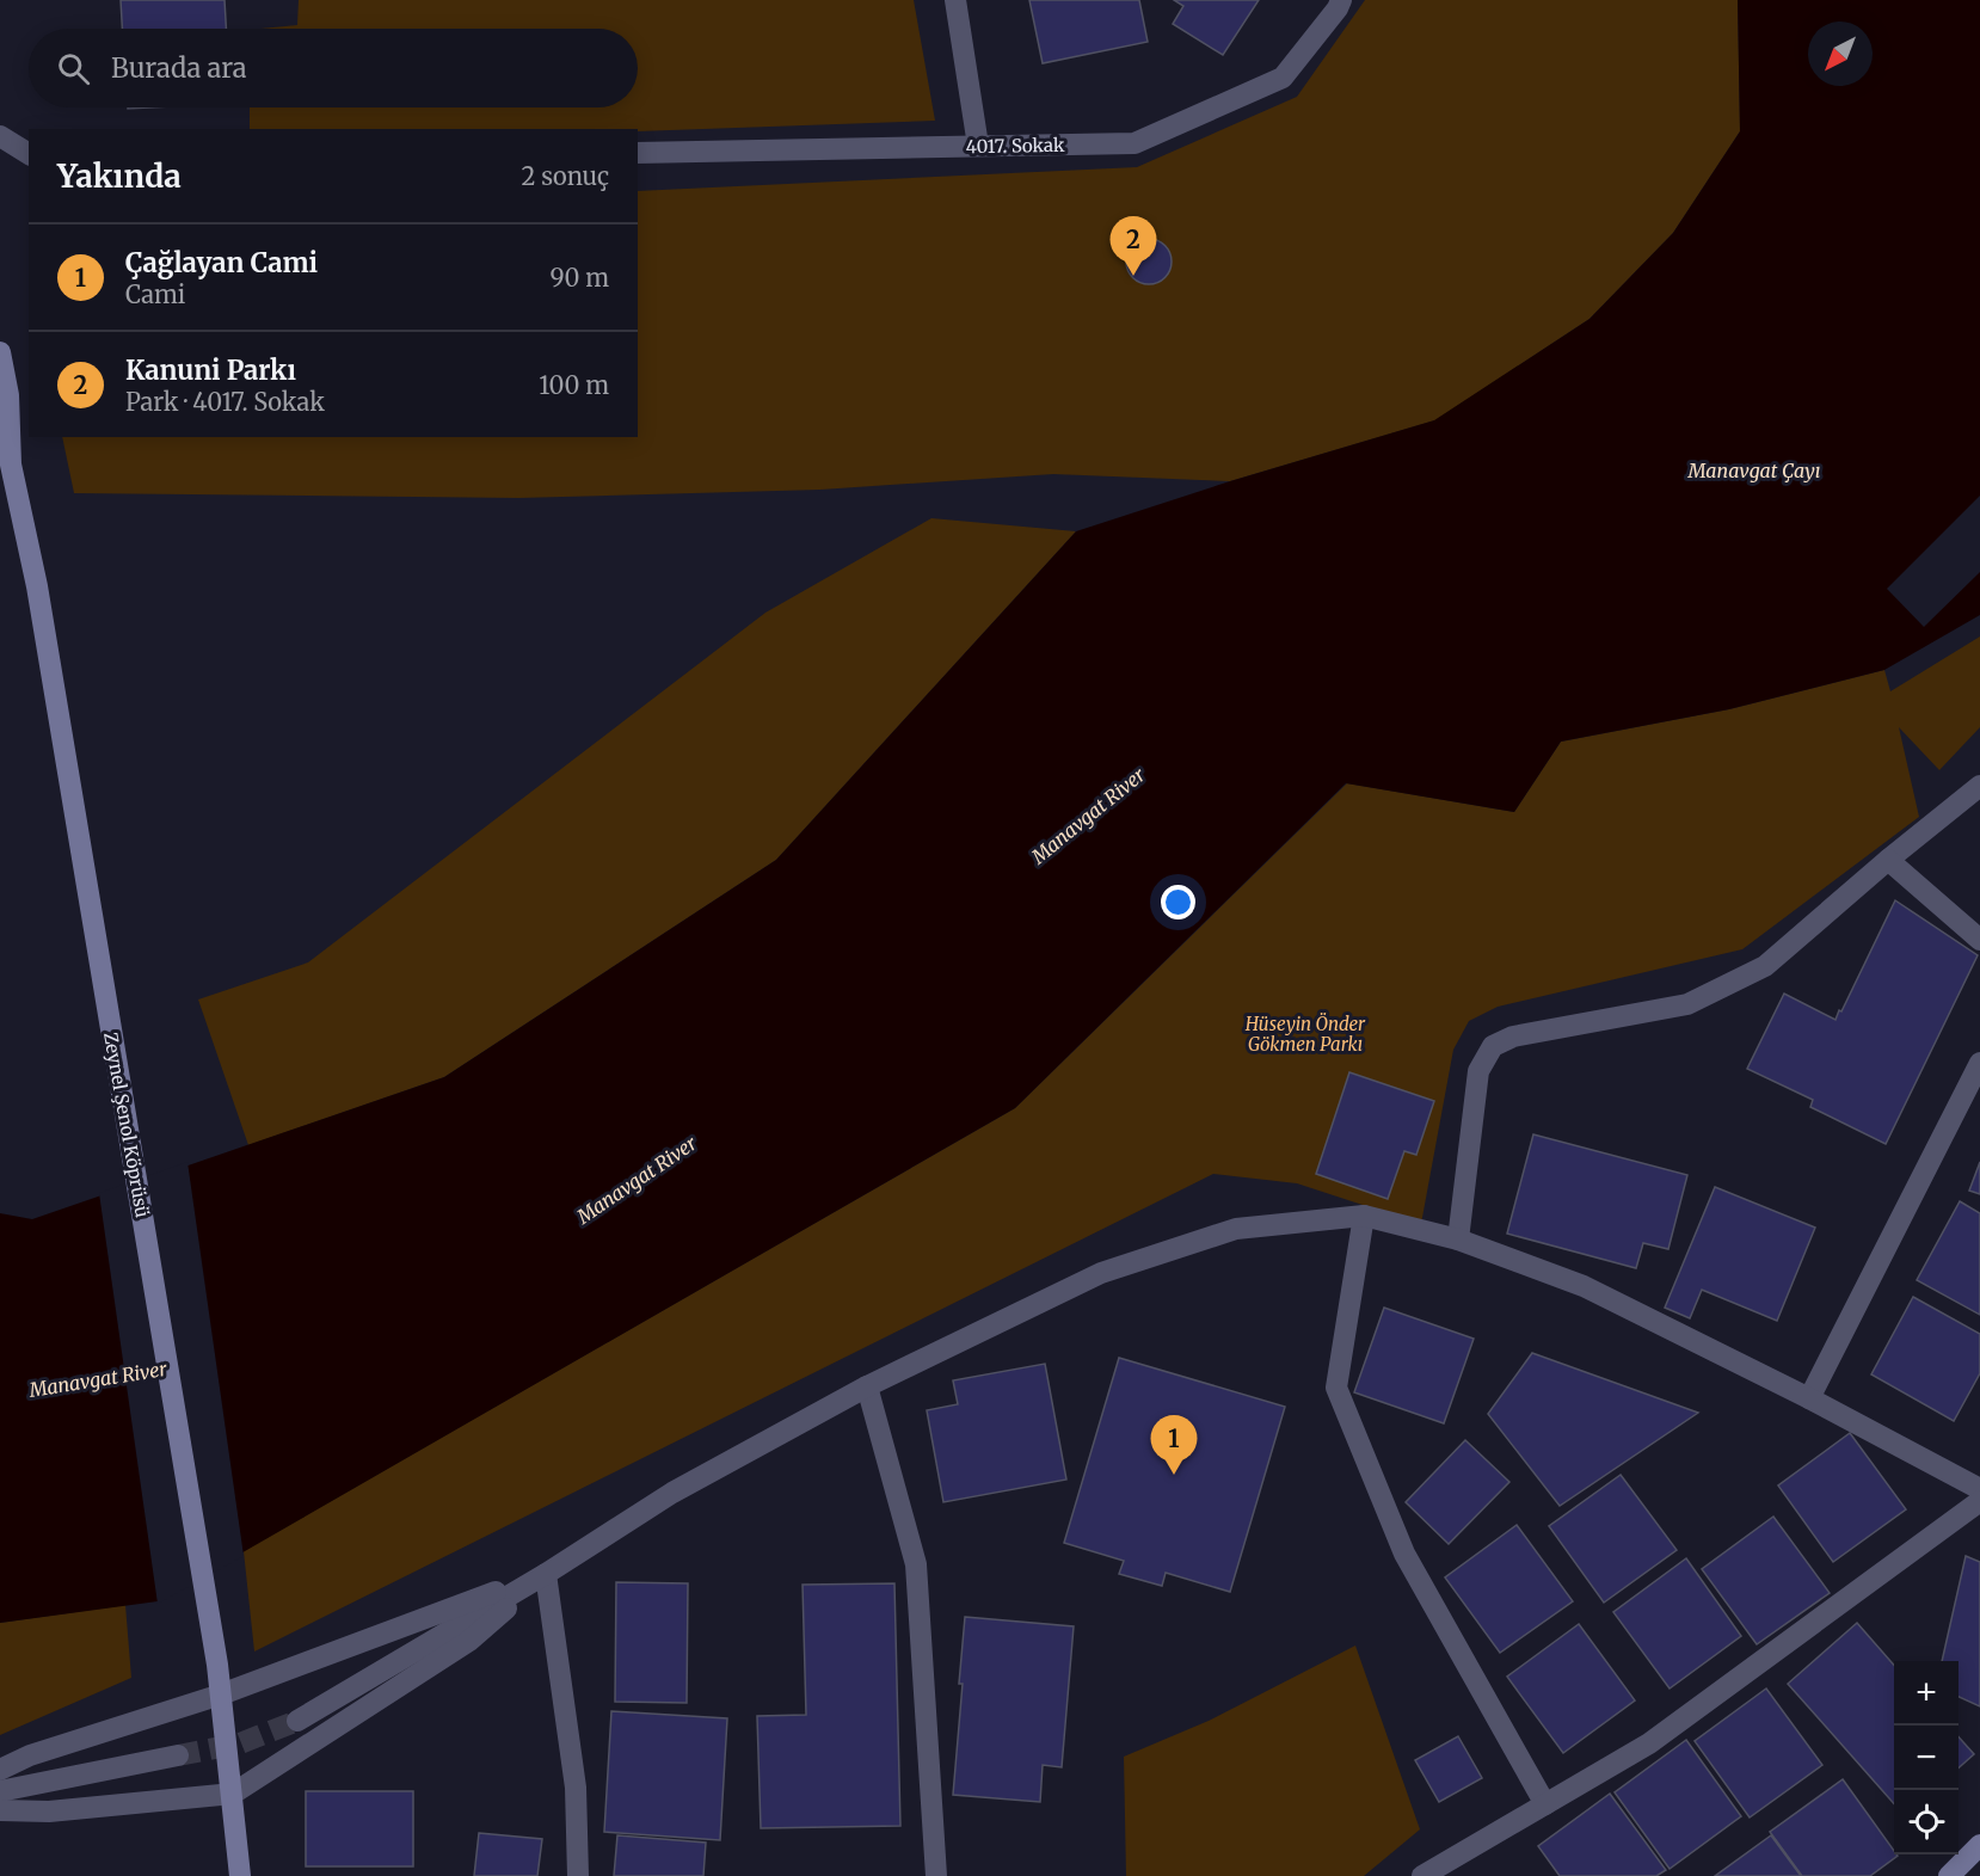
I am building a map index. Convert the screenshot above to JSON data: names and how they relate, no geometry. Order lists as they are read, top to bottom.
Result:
{
  "streets": {
    "street": ["4017. Sokak", "Zeynel Şenol Köprüsü"]
  },
  "water": ["Manavgat Çayı", "Manavgat River"],
  "parks": ["Hüseyin Önder Gökmen Parkı"],
  "north": "bottom left",
  "page": {
    "search": "Burada ara",
    "heading": ["Yakında", "2 sonuç"],
    "pins": ["2", "1"],
    "list": [
      {
        "mark": "1",
        "name": "Çağlayan Cami",
        "note": "Cami",
        "value": "90 m"
      },
      {
        "mark": "2",
        "name": "Kanuni Parkı",
        "note": "Park · 4017. Sokak",
        "value": "100 m"
      }
    ],
    "map_buttons": ["+", "−"]
  }
}
